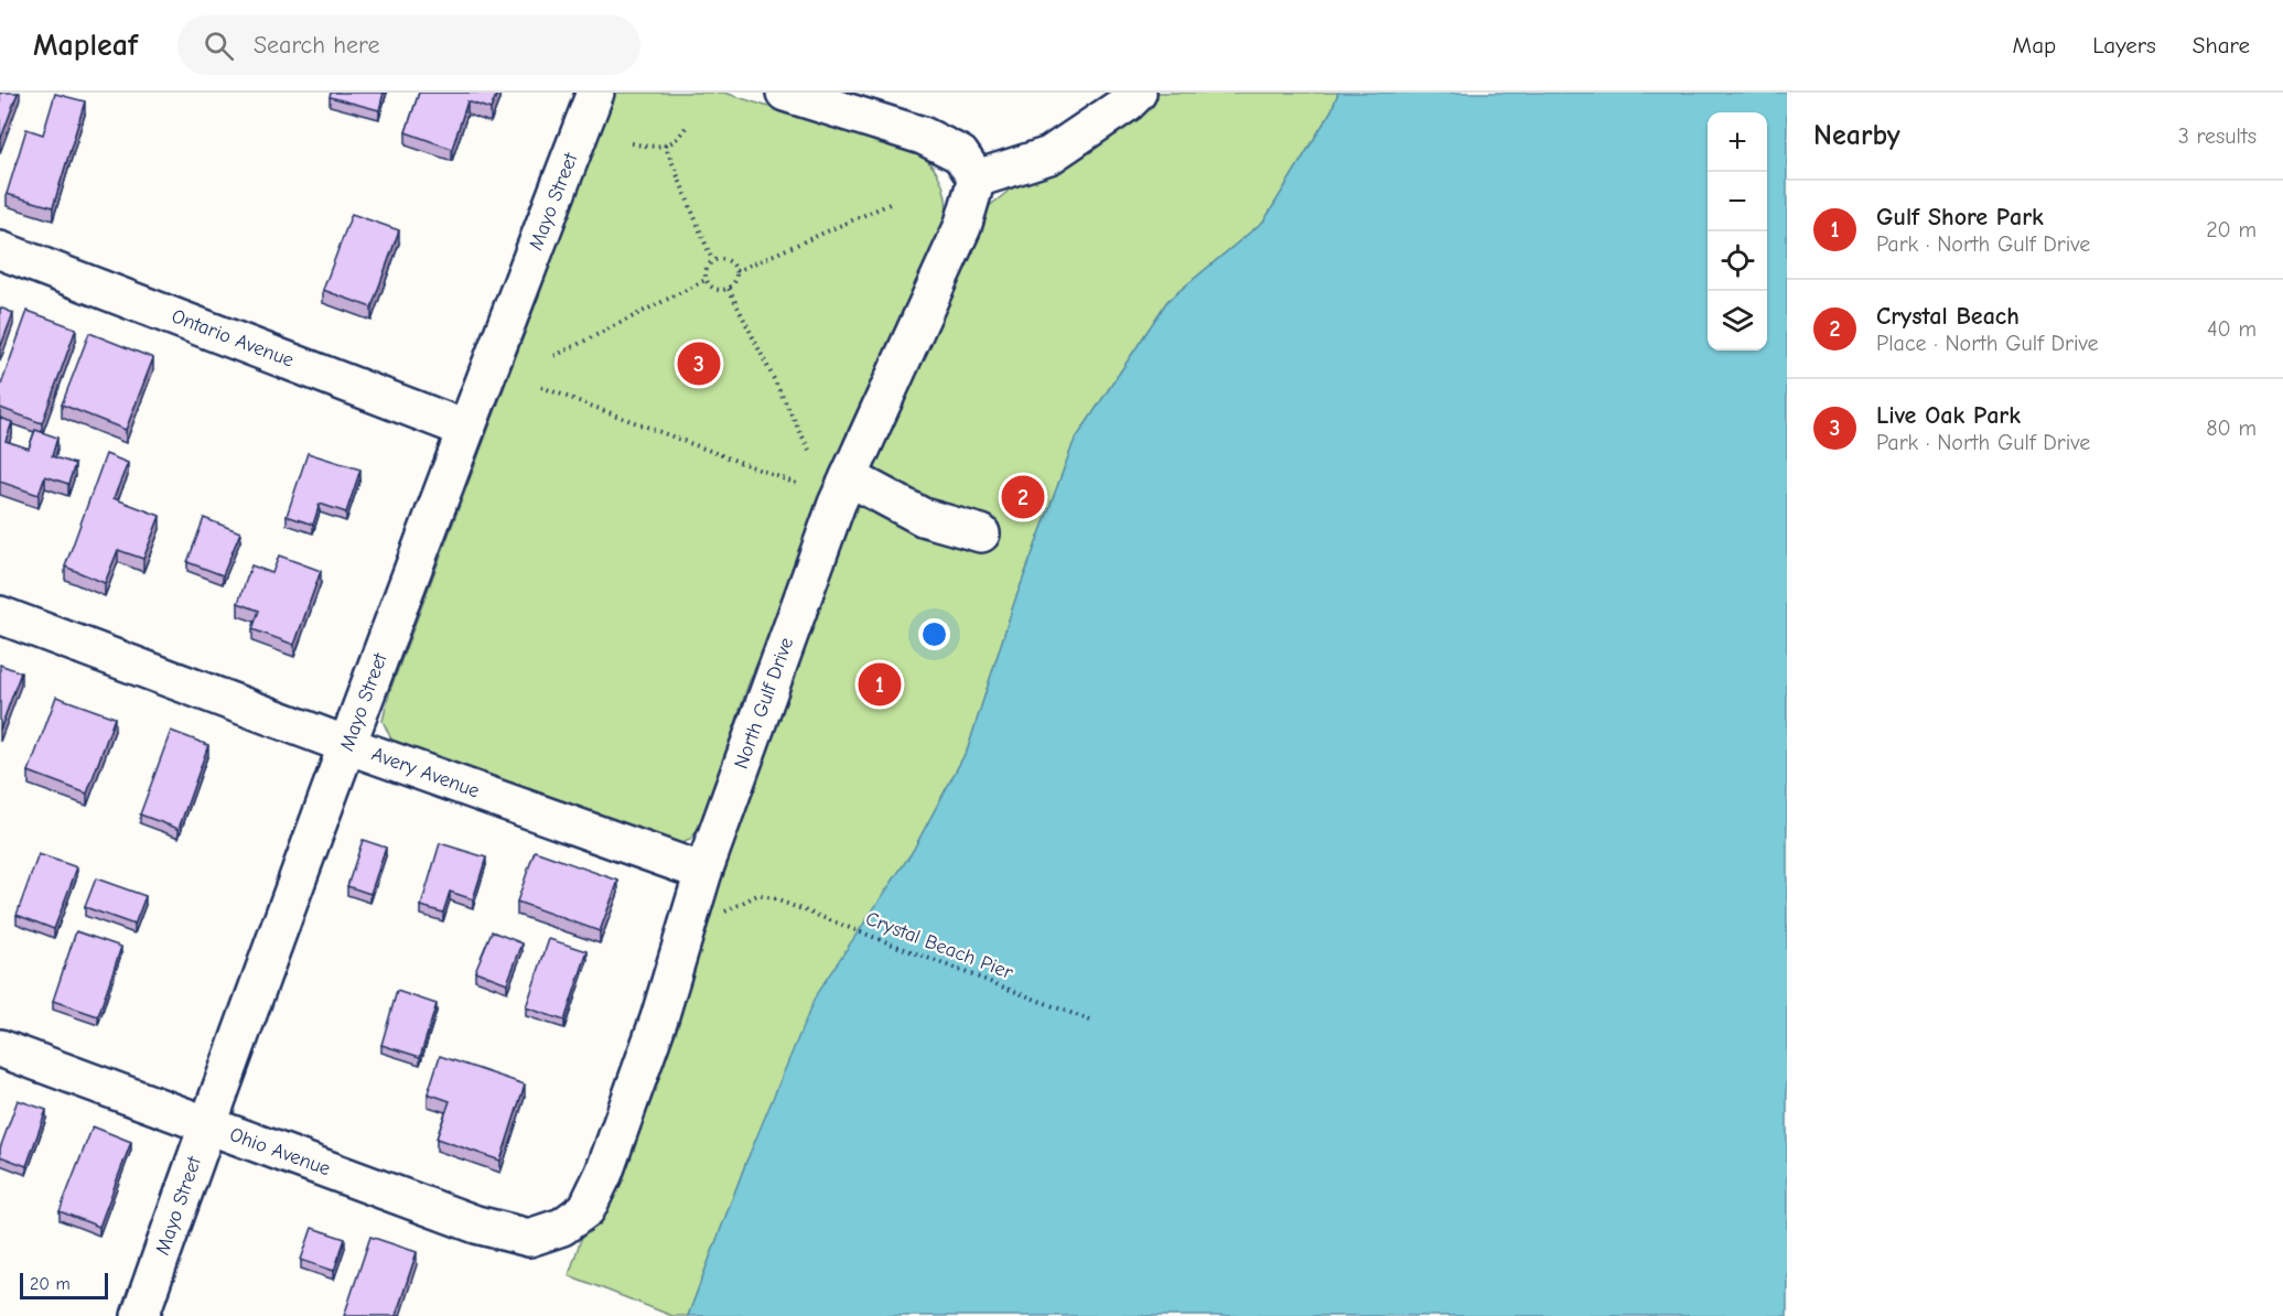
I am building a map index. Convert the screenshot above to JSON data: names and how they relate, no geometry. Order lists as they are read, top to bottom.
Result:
{
  "streets": {
    "street": [
      "Mayo Street",
      "Ontario Avenue",
      "North Gulf Drive",
      "Avery Avenue",
      "Ohio Avenue"
    ],
    "path": ["Crystal Beach Pier"]
  },
  "crossings": [
    ["Mayo Street", "Ontario Avenue"],
    ["Mayo Street", "Avery Avenue"],
    ["Mayo Street", "Ohio Avenue"],
    ["North Gulf Drive", "Avery Avenue"],
    ["North Gulf Drive", "Crystal Beach Pier"],
    ["North Gulf Drive", "Ohio Avenue"]
  ],
  "scale_bar": "20 m",
  "page": {
    "header": "Mapleaf",
    "search": "Search here",
    "nav": ["Map", "Layers", "Share"],
    "heading": ["Nearby", "3 results"],
    "map_buttons": ["+", "−"],
    "list": [
      {
        "mark": "1",
        "name": "Gulf Shore Park",
        "note": "Park · North Gulf Drive",
        "value": "20 m"
      },
      {
        "mark": "2",
        "name": "Crystal Beach",
        "note": "Place · North Gulf Drive",
        "value": "40 m"
      },
      {
        "mark": "3",
        "name": "Live Oak Park",
        "note": "Park · North Gulf Drive",
        "value": "80 m"
      }
    ],
    "pins": ["3", "2", "1"],
    "scale": "20 m"
  }
}
